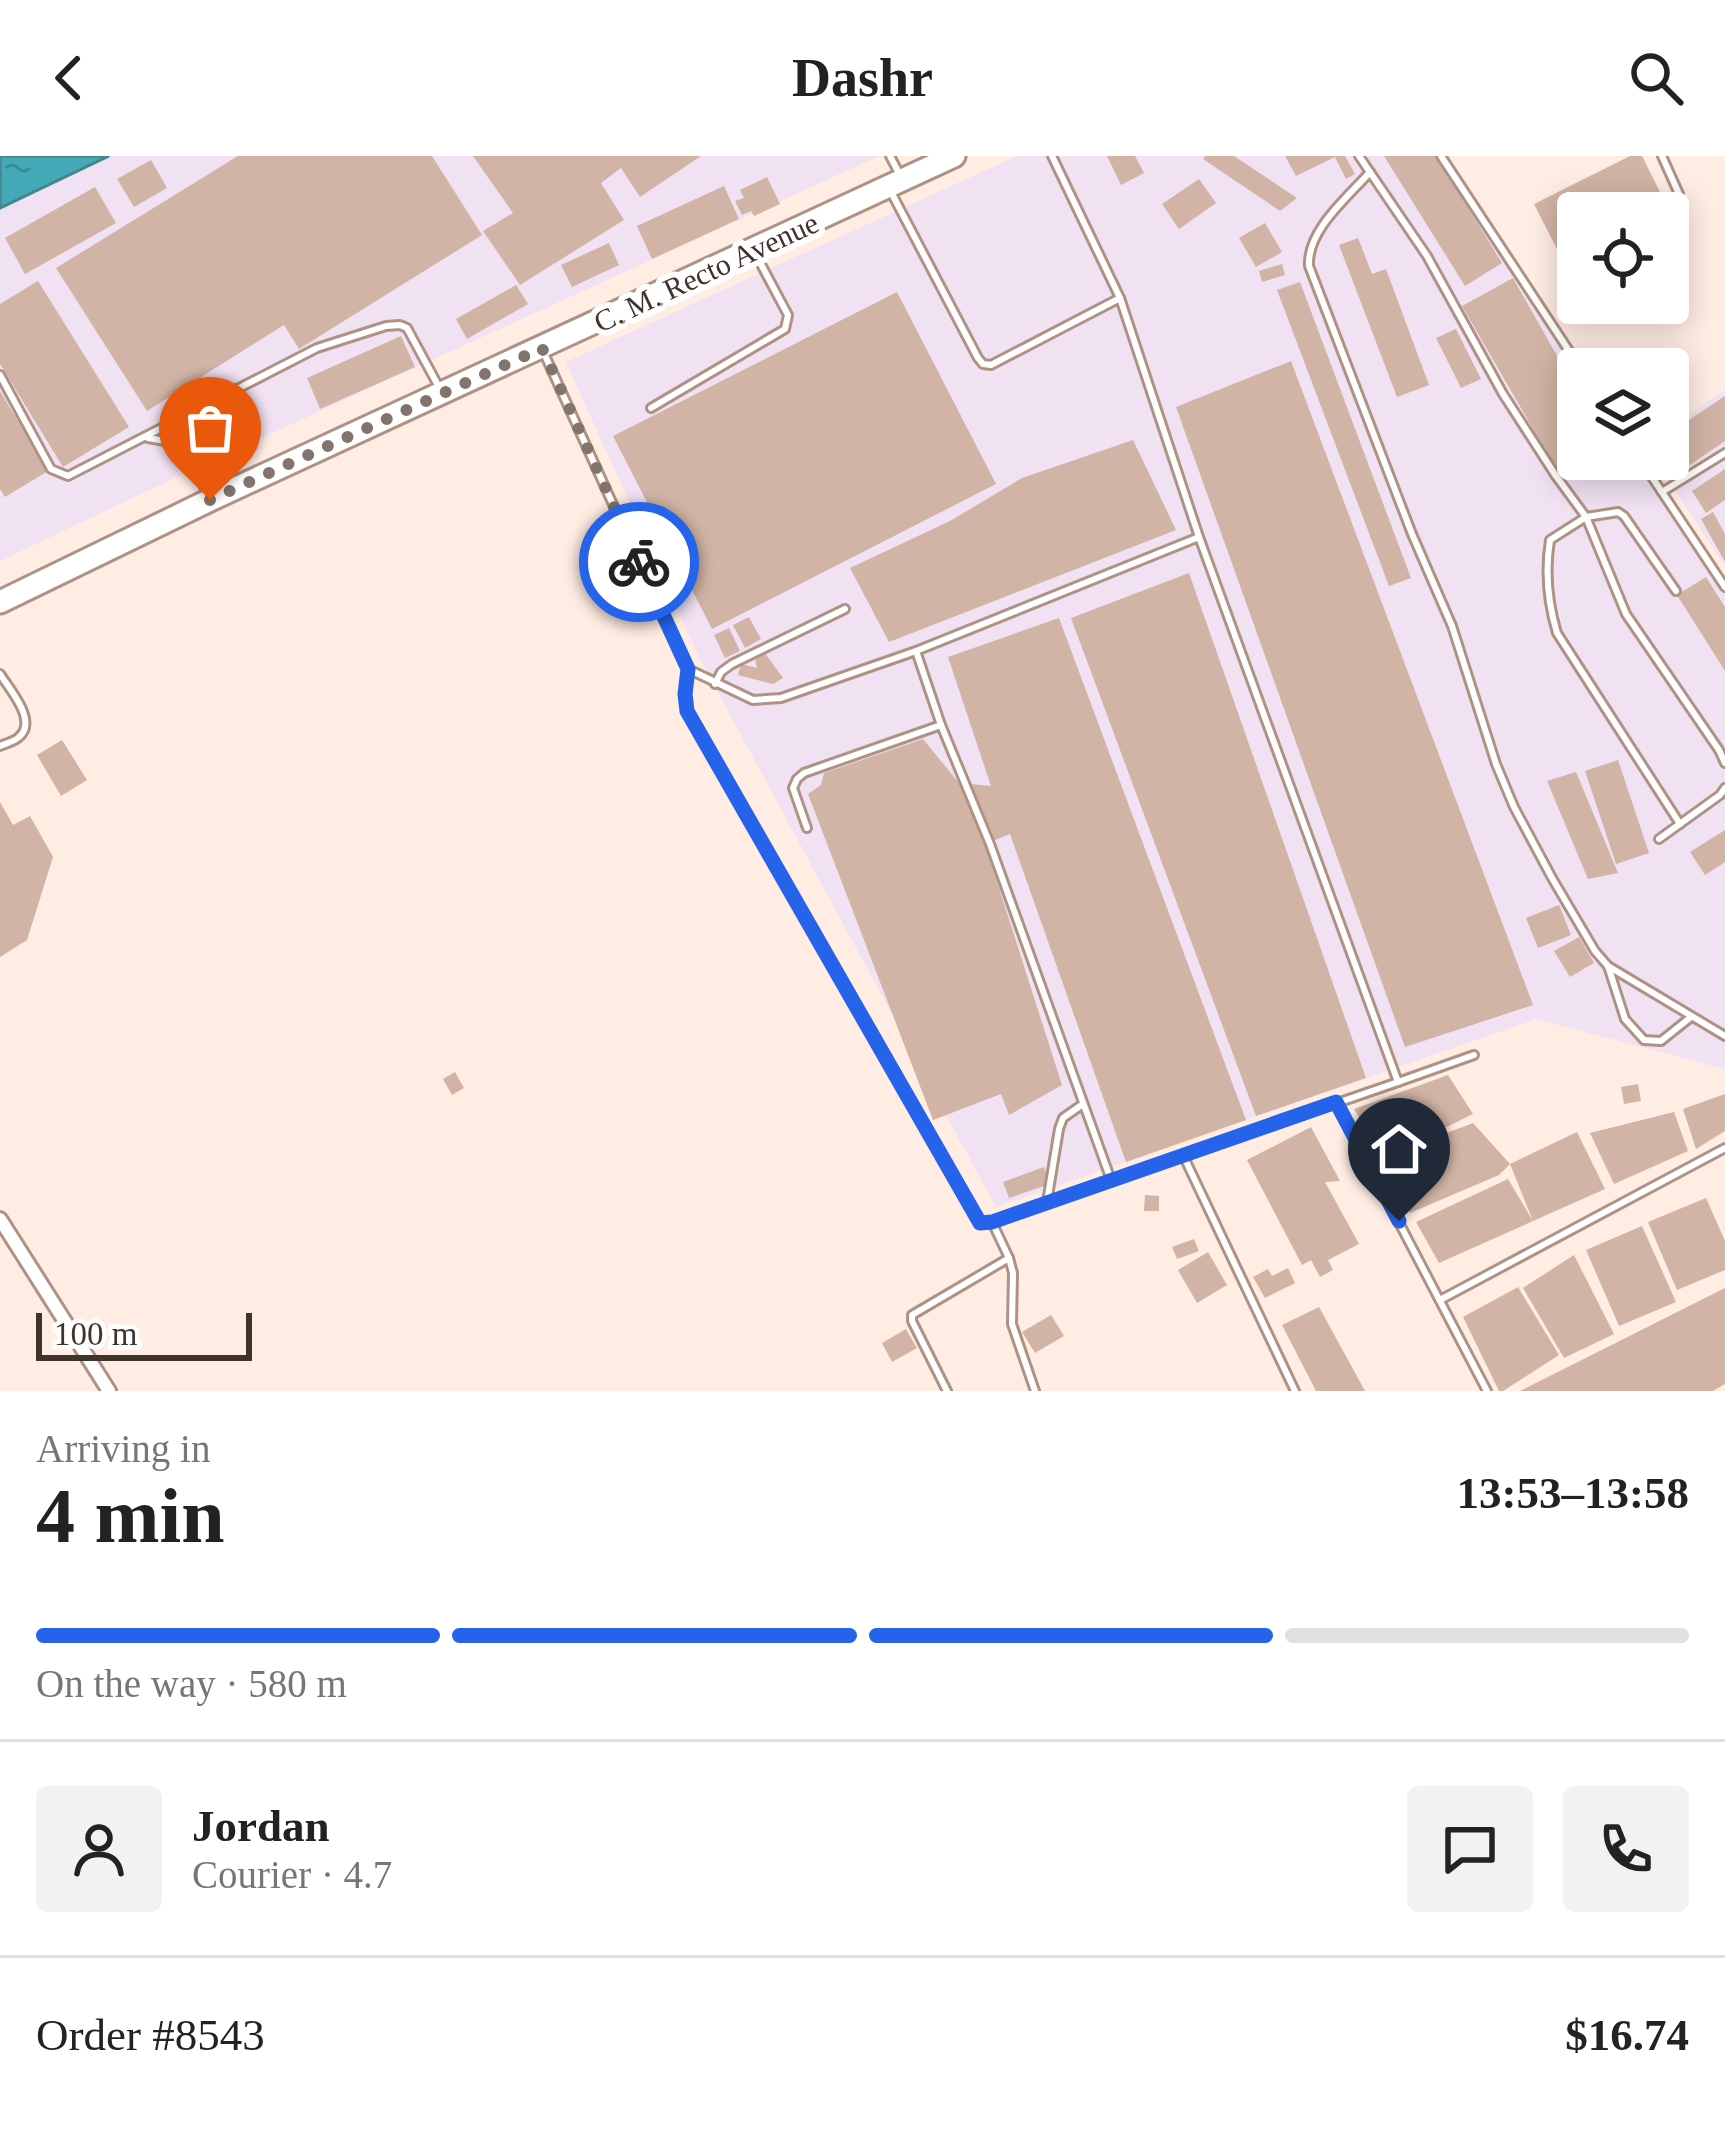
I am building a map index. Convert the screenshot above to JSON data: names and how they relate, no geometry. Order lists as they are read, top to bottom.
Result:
{
  "streets": {
    "highway": ["C. M. Recto Avenue"]
  },
  "scale_bar": "100 m",
  "page": {
    "header": "Dashr",
    "scale": "100 m",
    "heading": ["4 min", "Arriving in", "13:53–13:58"],
    "panel": [
      "Jordan",
      "Courier · 4.7",
      "Order #8543",
      "$16.74"
    ],
    "bar": "On the way · 580 m"
  }
}
